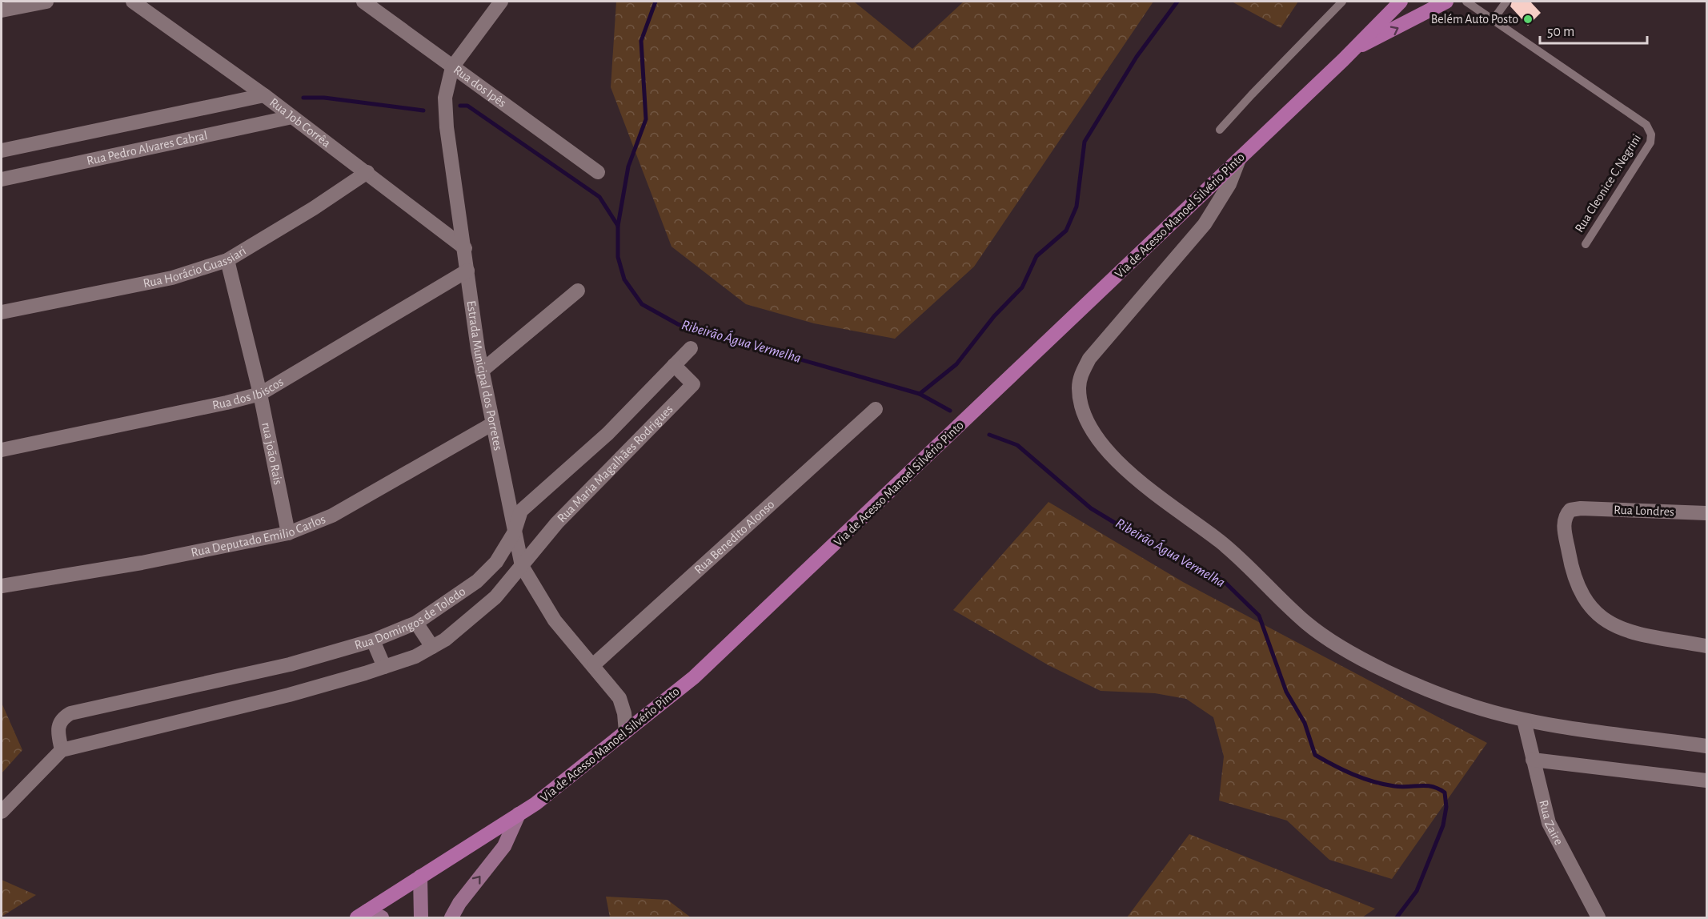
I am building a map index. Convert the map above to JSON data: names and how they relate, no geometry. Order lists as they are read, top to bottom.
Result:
{
  "streets": {
    "main road": ["Via de Acesso Manoel Silvério Pinto"],
    "street": [
      "Rua dos Ipês",
      "Rua Job Corrêa",
      "Rua Pedro Alvares Cabral",
      "Rua Horácio Guassiari",
      "Estrada Municipal dos Porretes",
      "Rua dos Ibiscos",
      "rua joão Rais",
      "Rua Maria Magalhães Rodrigues",
      "Rua Londres",
      "Rua Deputado Emilio Carlos",
      "Rua Benedito Alonso",
      "Rua Domingos de Toledo",
      "Rua Zaire"
    ],
    "lane": ["Rua Cleonice C.Negrini"]
  },
  "crossings": [
    ["Rua dos Ipês", "Estrada Municipal dos Porretes"],
    ["Rua Job Corrêa", "Rua Pedro Alvares Cabral"],
    ["Rua Job Corrêa", "Rua Horácio Guassiari"],
    ["Rua Job Corrêa", "Estrada Municipal dos Porretes"],
    ["Via de Acesso Manoel Silvério Pinto", "Estrada Municipal dos Porretes"],
    ["Rua Horácio Guassiari", "rua joão Rais"],
    ["Estrada Municipal dos Porretes", "Rua dos Ibiscos"],
    ["Estrada Municipal dos Porretes", "Rua Maria Magalhães Rodrigues"],
    ["Estrada Municipal dos Porretes", "Rua Deputado Emilio Carlos"],
    ["Estrada Municipal dos Porretes", "Rua Benedito Alonso"],
    ["Estrada Municipal dos Porretes", "Rua Domingos de Toledo"],
    ["Rua dos Ibiscos", "rua joão Rais"],
    ["rua joão Rais", "Rua Deputado Emilio Carlos"],
    ["Rua Maria Magalhães Rodrigues", "Rua Domingos de Toledo"]
  ],
  "water": ["Ribeirão Água Vermelha"],
  "places": ["Belém Auto Posto"],
  "scale_bar": "50 m"
}
